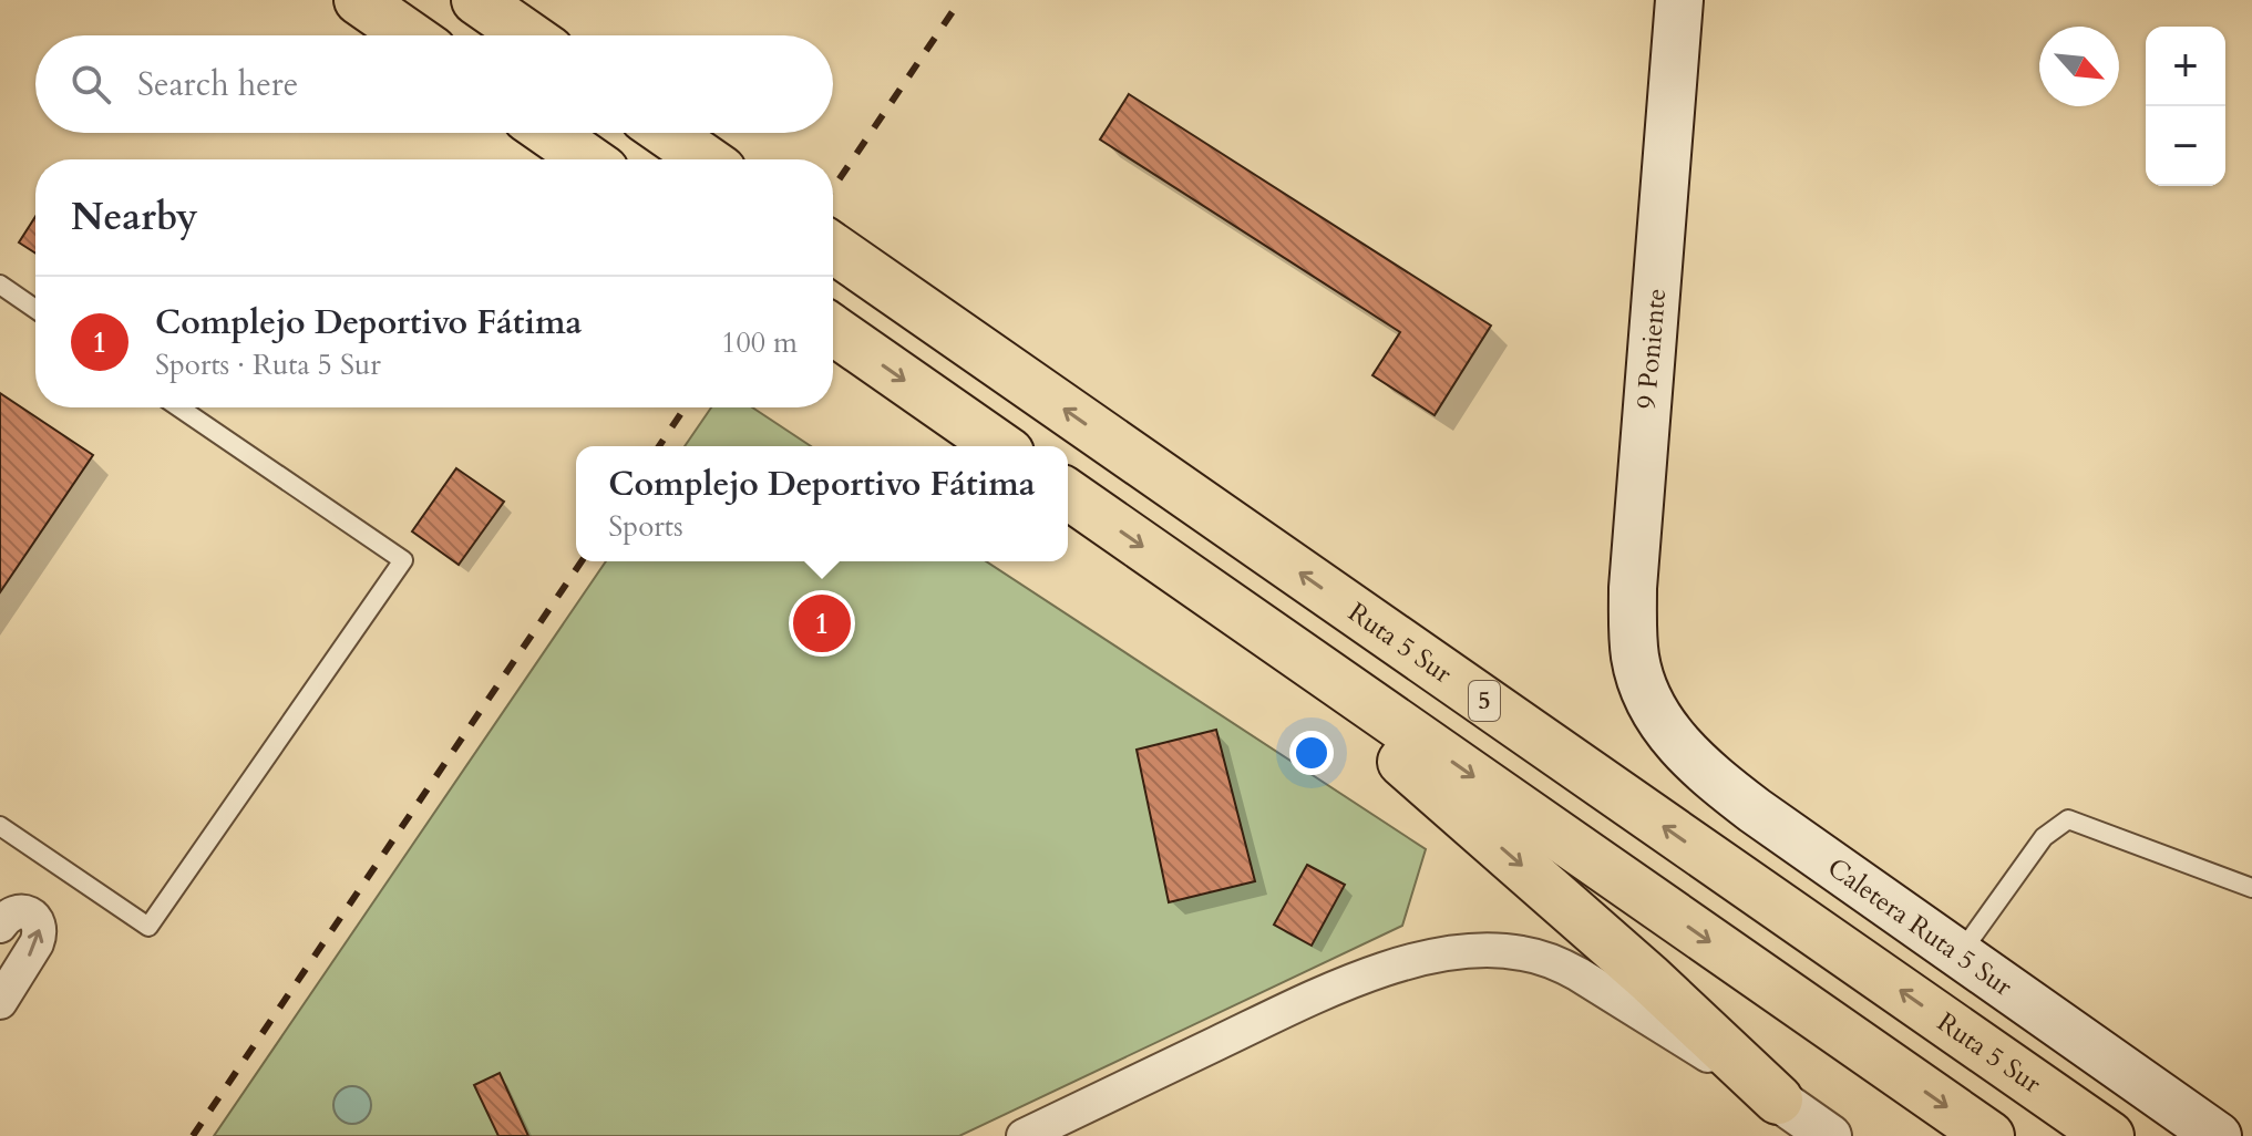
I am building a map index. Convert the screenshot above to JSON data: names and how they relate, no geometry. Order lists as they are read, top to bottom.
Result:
{
  "streets": {
    "highway": ["Ruta 5 Sur", "5"],
    "main road": ["9 Poniente", "Caletera Ruta 5 Sur"]
  },
  "crossings": [
    ["9 Poniente", "Caletera Ruta 5 Sur"]
  ],
  "north": "bottom right",
  "page": {
    "map_buttons": ["+", "−"],
    "search": "Search here",
    "heading": "Nearby",
    "list": [
      {
        "mark": "1",
        "name": "Complejo Deportivo Fátima",
        "note": "Sports · Ruta 5 Sur",
        "value": "100 m"
      }
    ],
    "popup": ["Complejo Deportivo Fátima", "Sports"],
    "pins": "1"
  }
}
